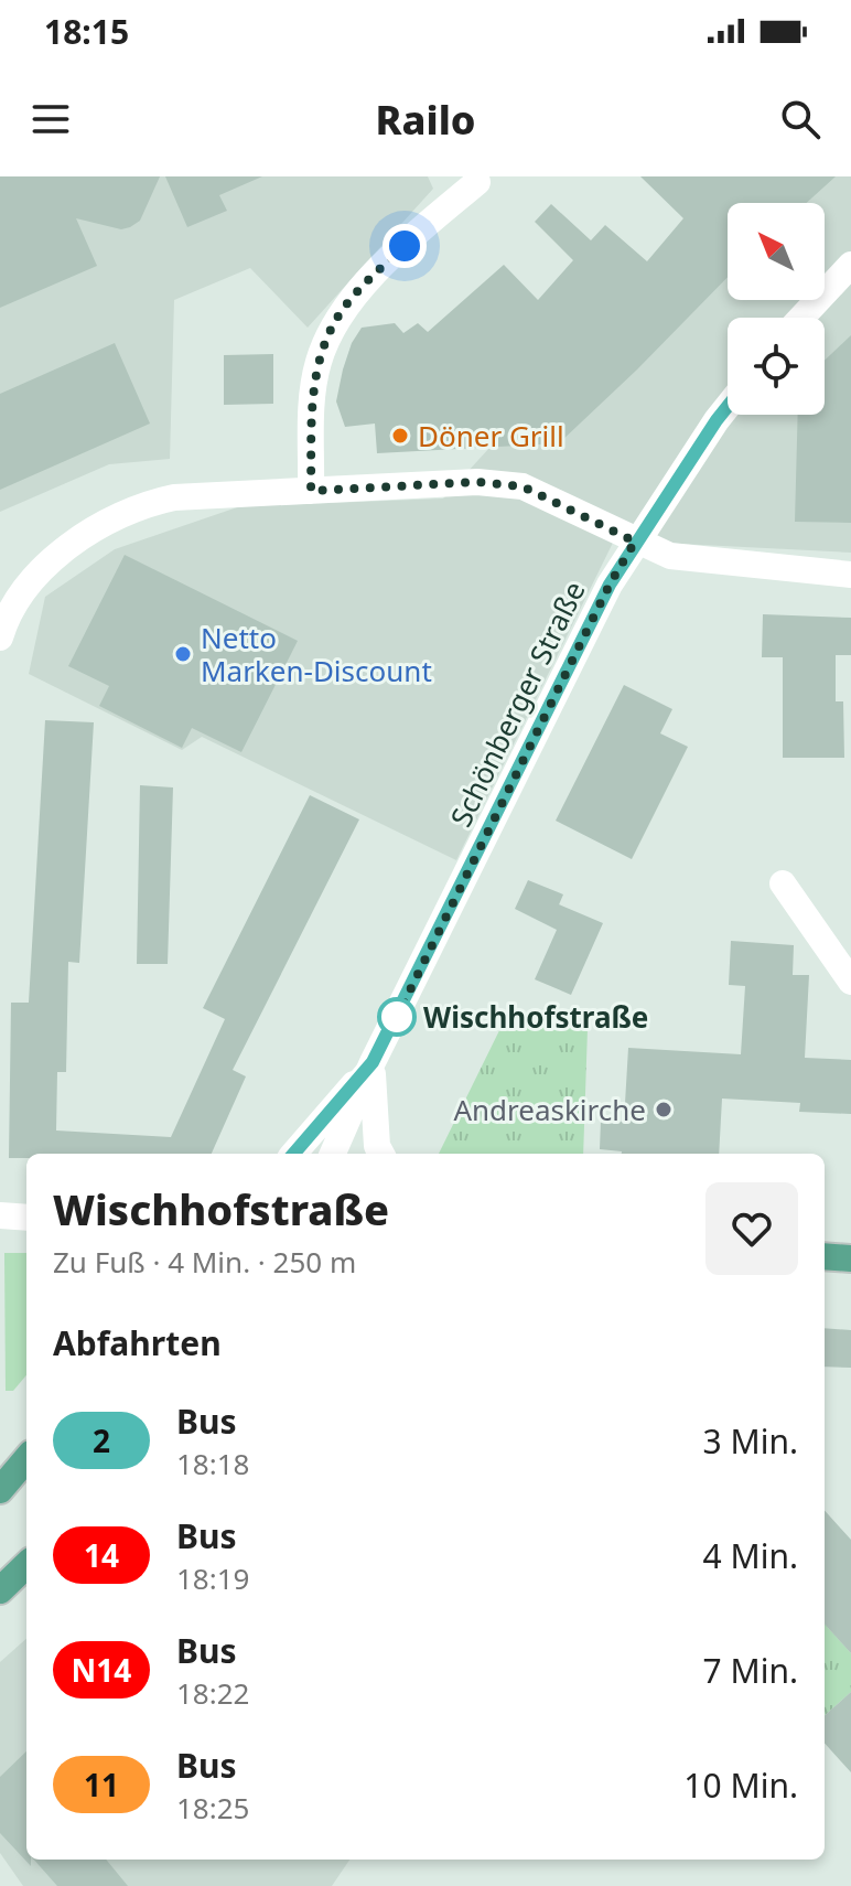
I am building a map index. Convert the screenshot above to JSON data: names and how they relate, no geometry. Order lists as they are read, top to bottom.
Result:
{
  "streets": {
    "street": ["Schönberger Straße"]
  },
  "places": [
    "Döner Grill",
    "Netto Marken-Discount",
    "Wischhofstraße",
    "Andreaskirche"
  ],
  "lines": ["bus line 2"],
  "north": "top left",
  "page": {
    "status": "18:15",
    "header": "Railo",
    "heading": [
      ["Wischhofstraße", "Zu Fuß · 4 Min. · 250 m"],
      "Abfahrten"
    ],
    "list": [
      {
        "mark": "2",
        "name": "Bus",
        "note": "18:18",
        "value": "3 Min."
      },
      {
        "mark": "14",
        "name": "Bus",
        "note": "18:19",
        "value": "4 Min."
      },
      {
        "mark": "N14",
        "name": "Bus",
        "note": "18:22",
        "value": "7 Min."
      },
      {
        "mark": "11",
        "name": "Bus",
        "note": "18:25",
        "value": "10 Min."
      }
    ]
  }
}
